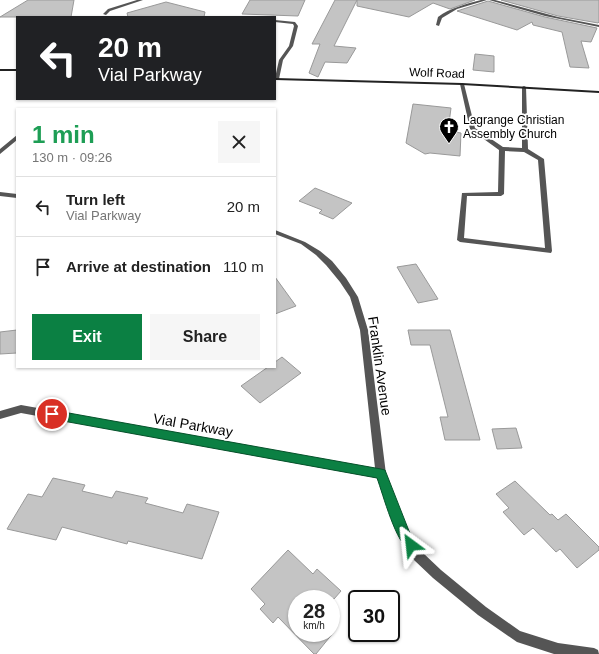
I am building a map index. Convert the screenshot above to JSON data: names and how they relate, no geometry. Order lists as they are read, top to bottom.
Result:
{
  "streets": {
    "main road": ["Wolf Road"],
    "street": ["Franklin Avenue", "Vial Parkway"]
  },
  "crossings": [
    ["Franklin Avenue", "Vial Parkway"]
  ],
  "places": {
    "church": ["Lagrange Christian Assembly Church"]
  },
  "page": {
    "turn": ["20 m", "Vial Parkway"],
    "heading": ["1 min", "130 m · 09:26"],
    "list": [
      {
        "name": "Turn left",
        "note": "Vial Parkway",
        "value": "20 m"
      },
      {
        "name": "Arrive at destination",
        "value": "110 m"
      }
    ],
    "buttons": ["Exit", "Share"],
    "speed": "28 km/h",
    "limit": "30"
  }
}
